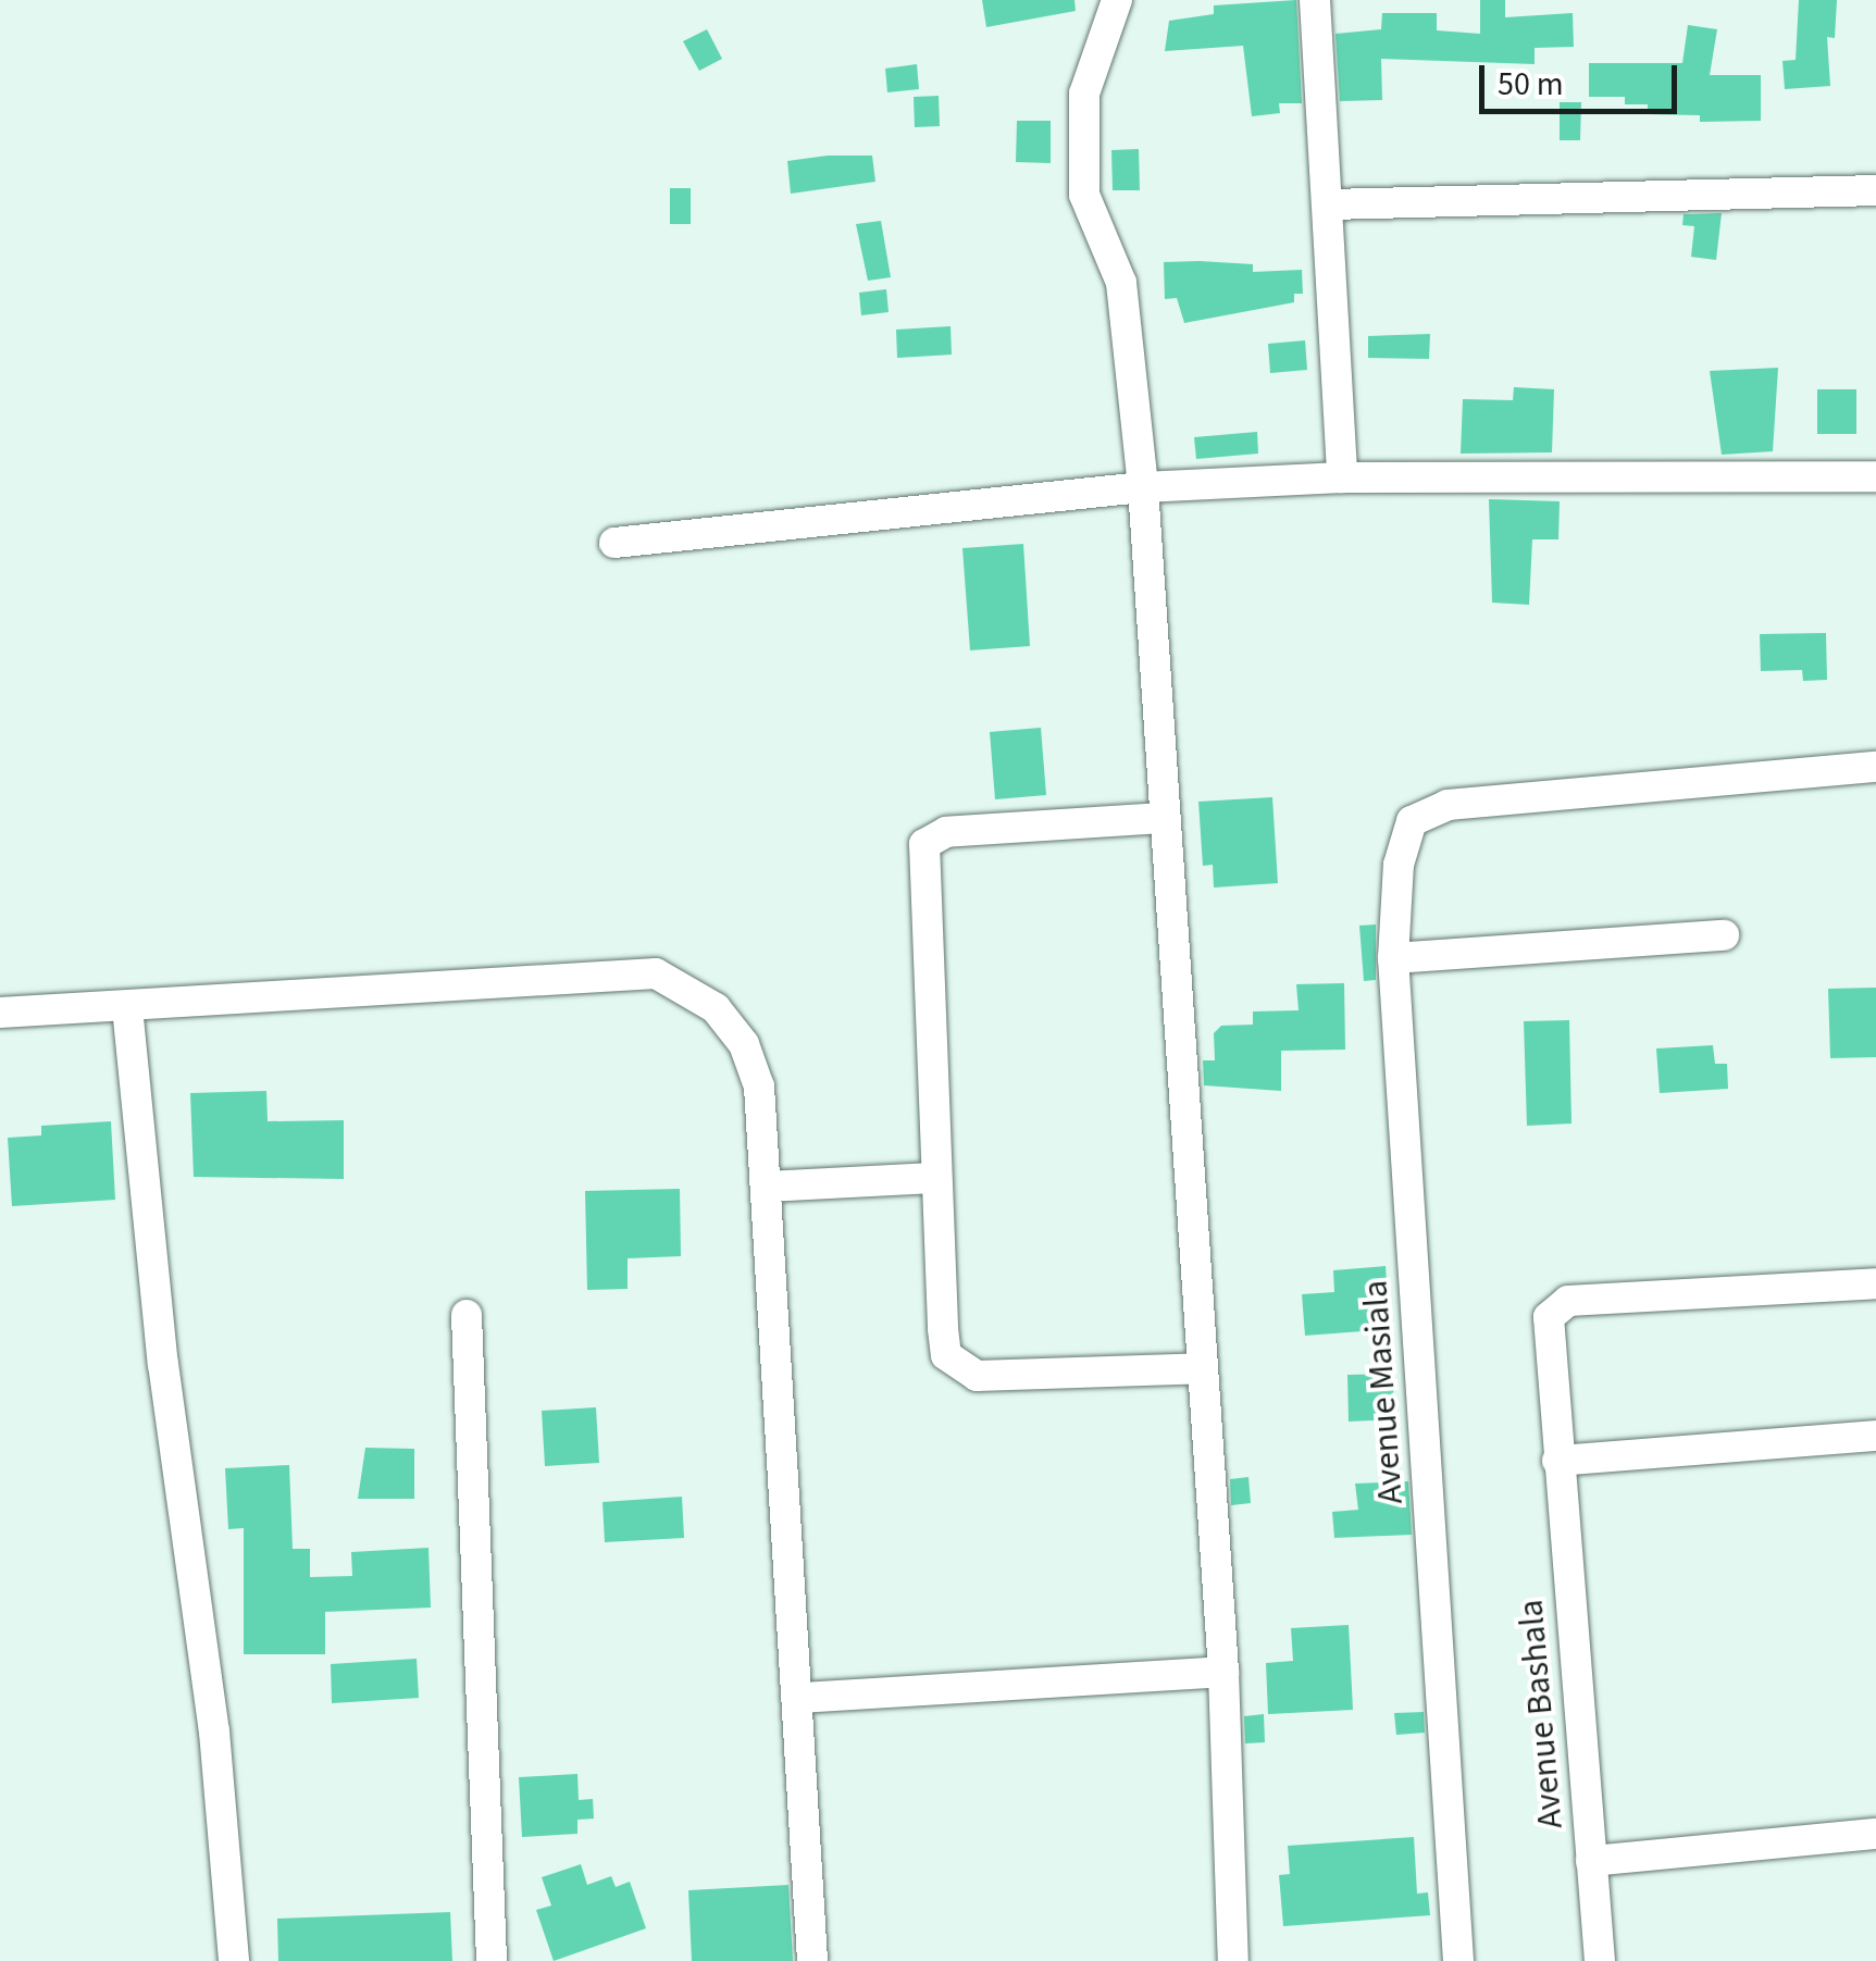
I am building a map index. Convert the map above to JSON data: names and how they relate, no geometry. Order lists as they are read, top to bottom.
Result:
{
  "streets": {
    "street": ["Avenue Masiala", "Avenue Bashala"]
  },
  "scale_bar": "50 m"
}
